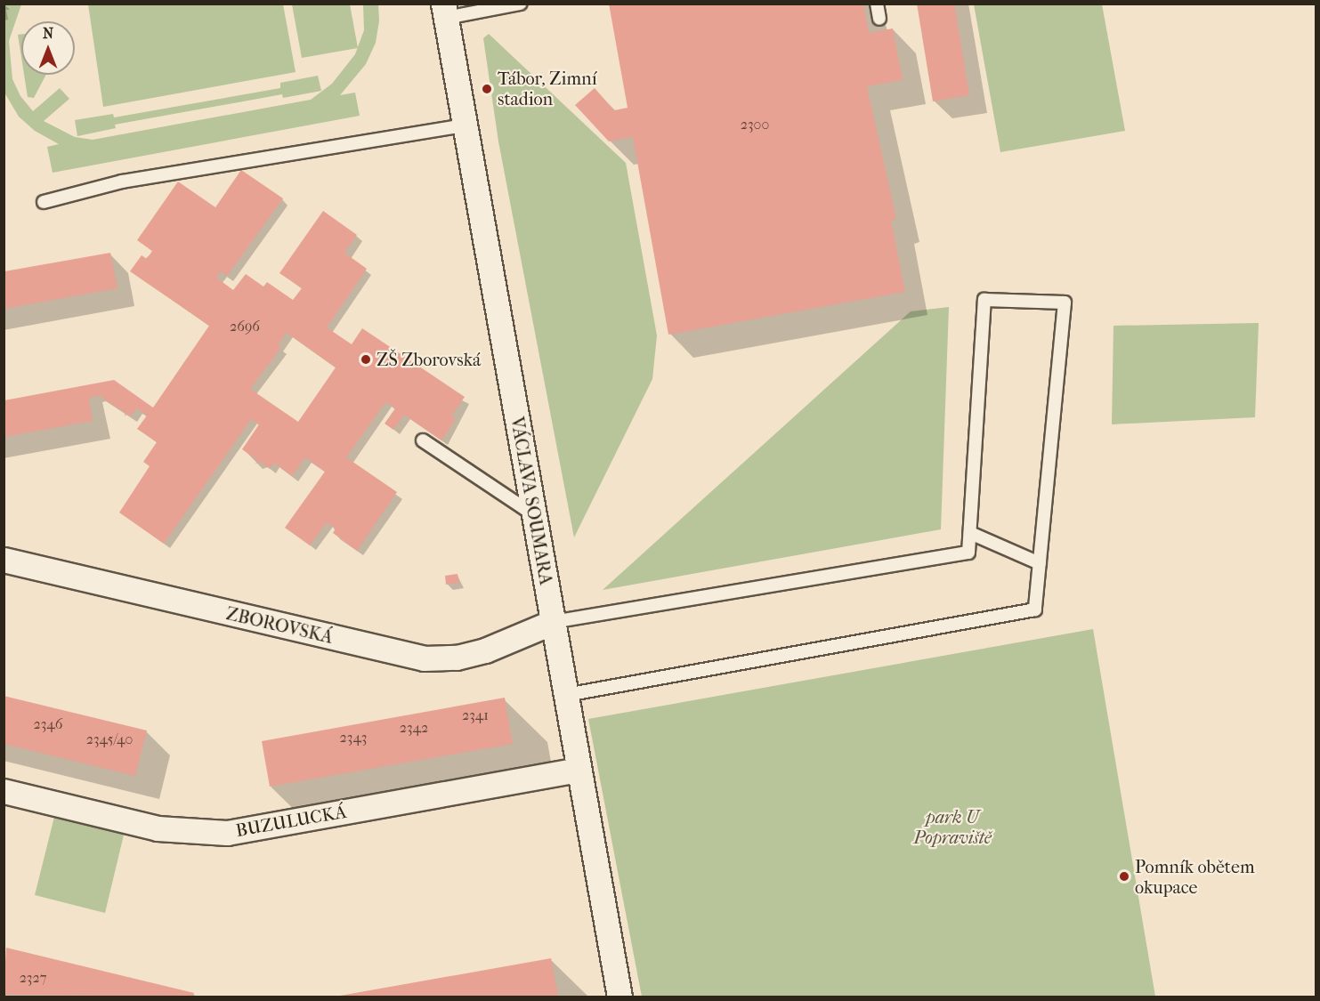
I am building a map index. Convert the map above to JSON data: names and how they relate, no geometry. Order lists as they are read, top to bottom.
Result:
{
  "streets": {
    "street": ["VÁCLAVA SOUMARA", "ZBOROVSKÁ", "BUZULUCKÁ"]
  },
  "crossings": [
    ["VÁCLAVA SOUMARA", "ZBOROVSKÁ"],
    ["VÁCLAVA SOUMARA", "BUZULUCKÁ"]
  ],
  "parks": ["park U Popraviště"],
  "places": ["Tábor, Zimní stadion", "ZŠ Zborovská", "Pomník obětem okupace"],
  "house_numbers": [
    "2300",
    "2696",
    "2341",
    "2346",
    "2342",
    "2343",
    "2345/40",
    "2327"
  ],
  "north": "top"
}
